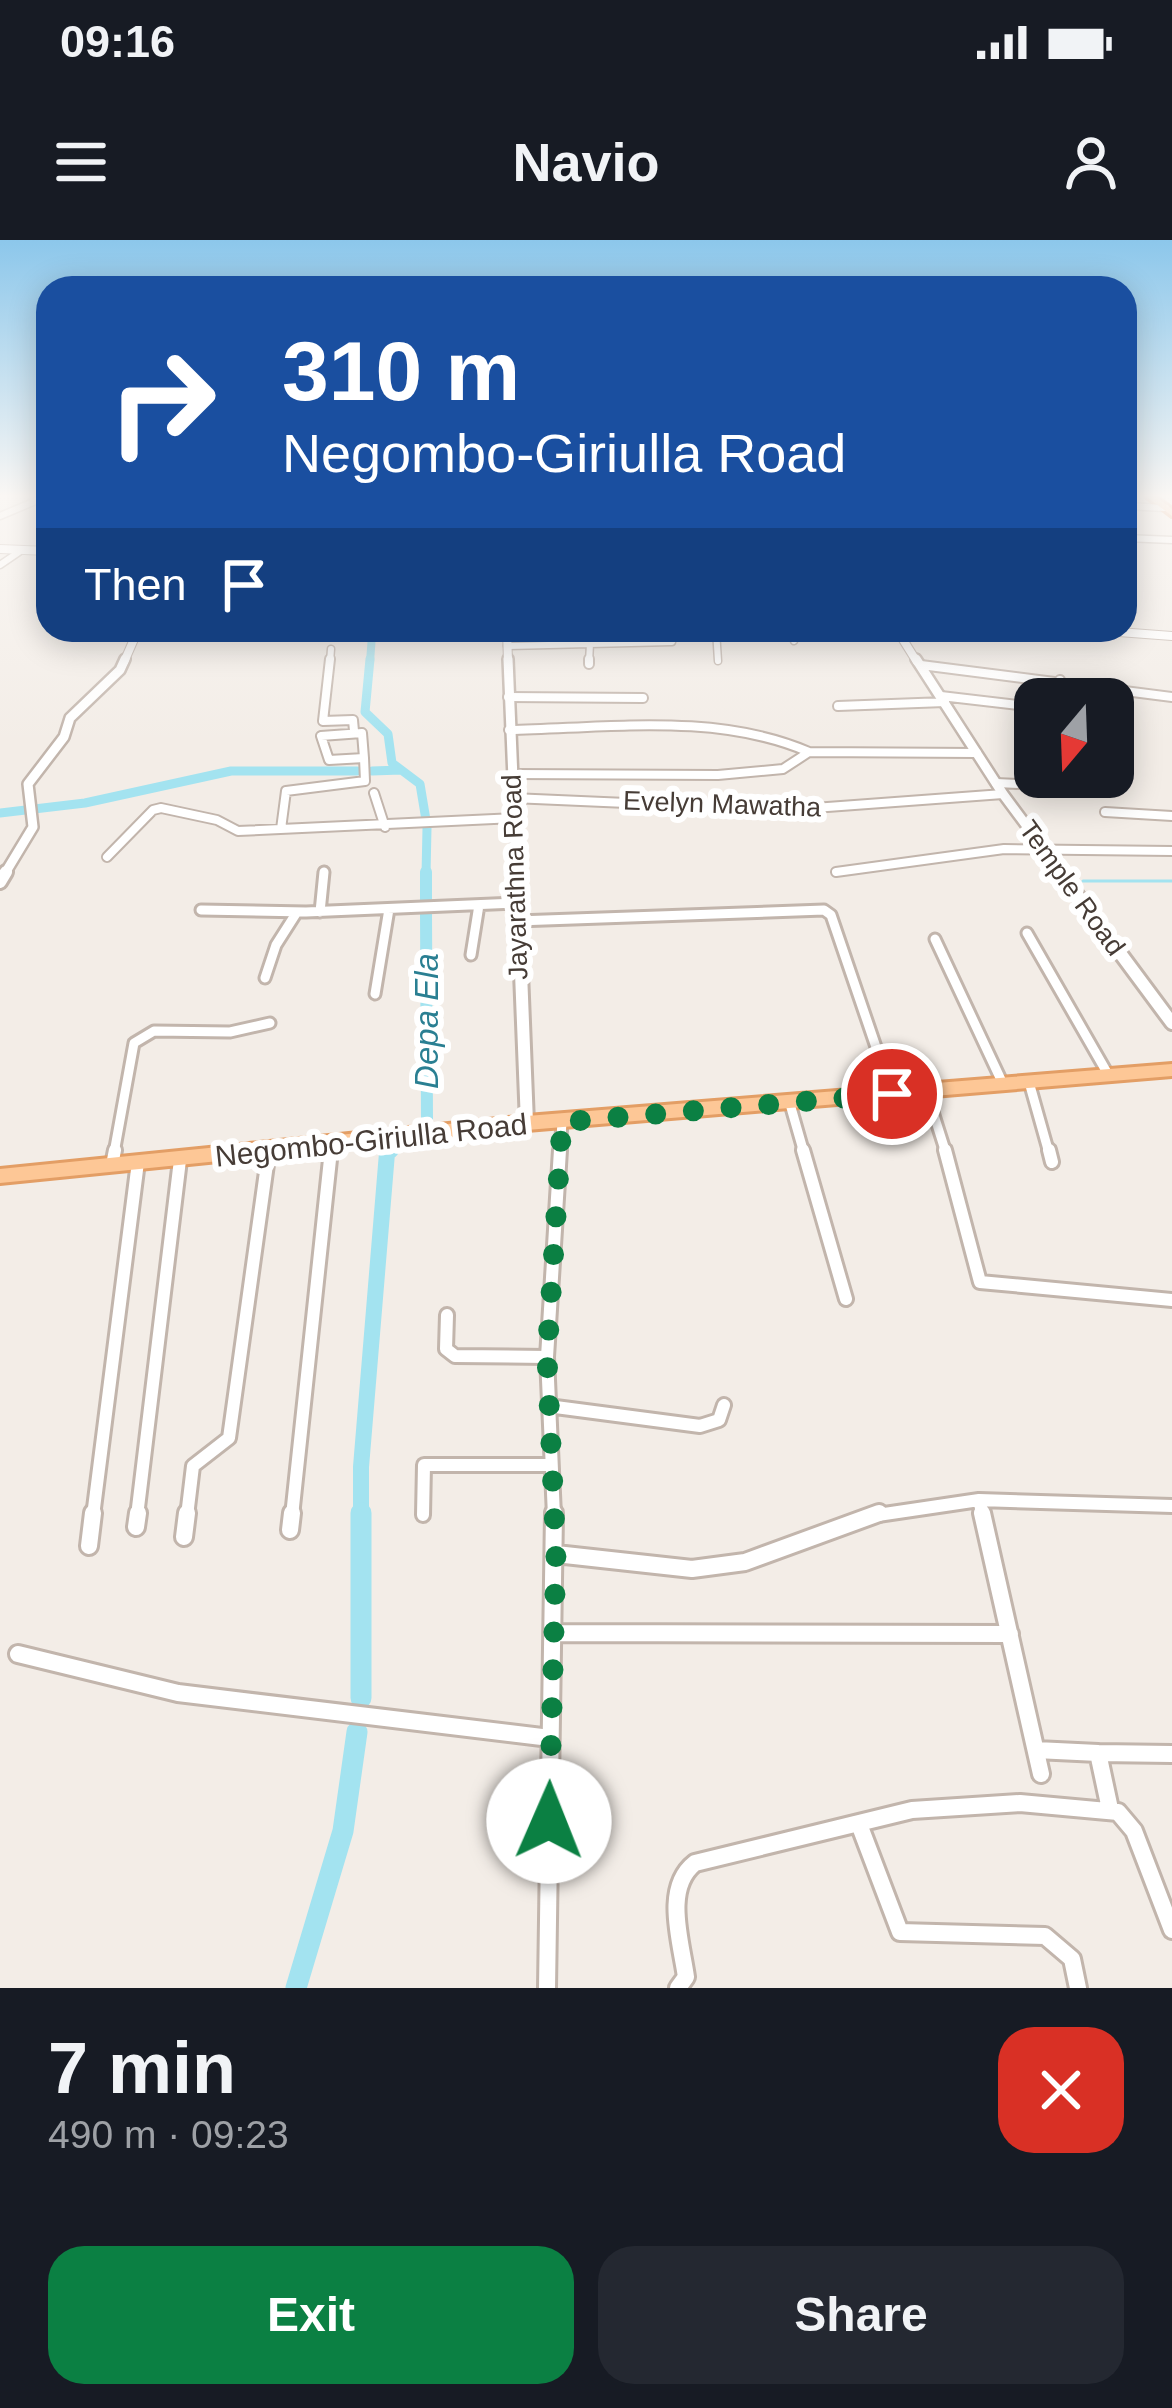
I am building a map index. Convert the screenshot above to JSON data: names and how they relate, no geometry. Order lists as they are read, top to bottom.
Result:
{
  "streets": {
    "main road": ["Negombo-Giriulla Road"],
    "street": ["Evelyn Mawatha", "Jayarathna Road", "Temple Road"]
  },
  "crossings": [
    ["Evelyn Mawatha", "Jayarathna Road"],
    ["Evelyn Mawatha", "Temple Road"],
    ["Jayarathna Road", "Negombo-Giriulla Road"]
  ],
  "water": ["Depa Ela"],
  "north": "bottom",
  "page": {
    "status": "09:16",
    "header": "Navio",
    "turn": ["310 m", "Negombo-Giriulla Road"],
    "then": "Then",
    "heading": ["7 min", "490 m · 09:23"],
    "buttons": ["Exit", "Share"]
  }
}
